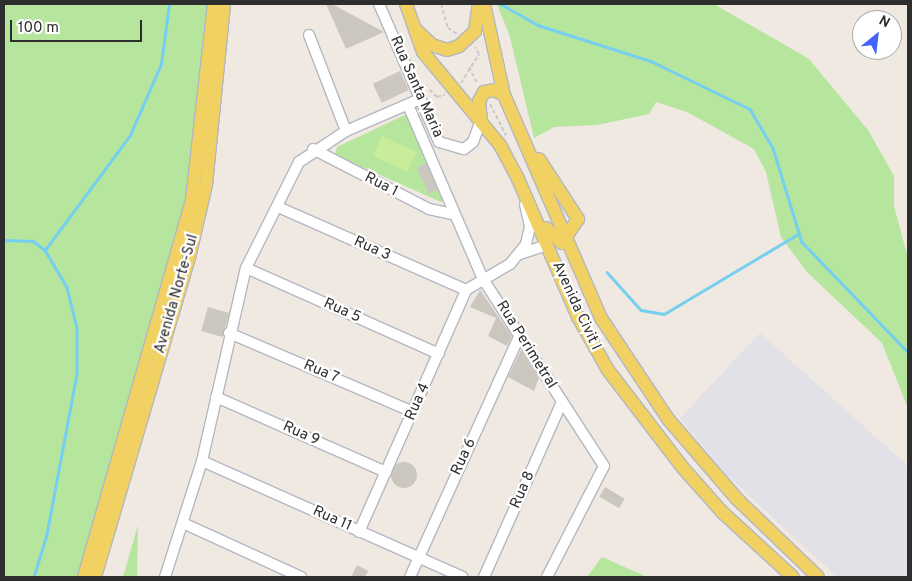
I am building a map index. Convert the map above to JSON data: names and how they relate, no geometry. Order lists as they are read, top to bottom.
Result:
{
  "streets": {
    "main road": ["Avenida Norte-Sul", "Avenida Civit I"],
    "street": [
      "Rua Santa Maria",
      "Rua 1",
      "Rua 3",
      "Rua 5",
      "Rua Perimetral",
      "Rua 7",
      "Rua 4",
      "Rua 9",
      "Rua 6",
      "Rua 8",
      "Rua 11"
    ]
  },
  "crossings": [
    ["Rua Santa Maria", "Avenida Civit I"],
    ["Rua 1", "Rua Perimetral"],
    ["Rua 3", "Rua 4"],
    ["Rua 5", "Rua 4"],
    ["Rua Perimetral", "Rua 6"],
    ["Rua Perimetral", "Rua 8"],
    ["Rua 7", "Rua 4"],
    ["Rua 4", "Rua 9"],
    ["Rua 4", "Rua 11"],
    ["Rua 6", "Rua 11"]
  ],
  "scale_bar": "100 m",
  "north": "top right"
}
